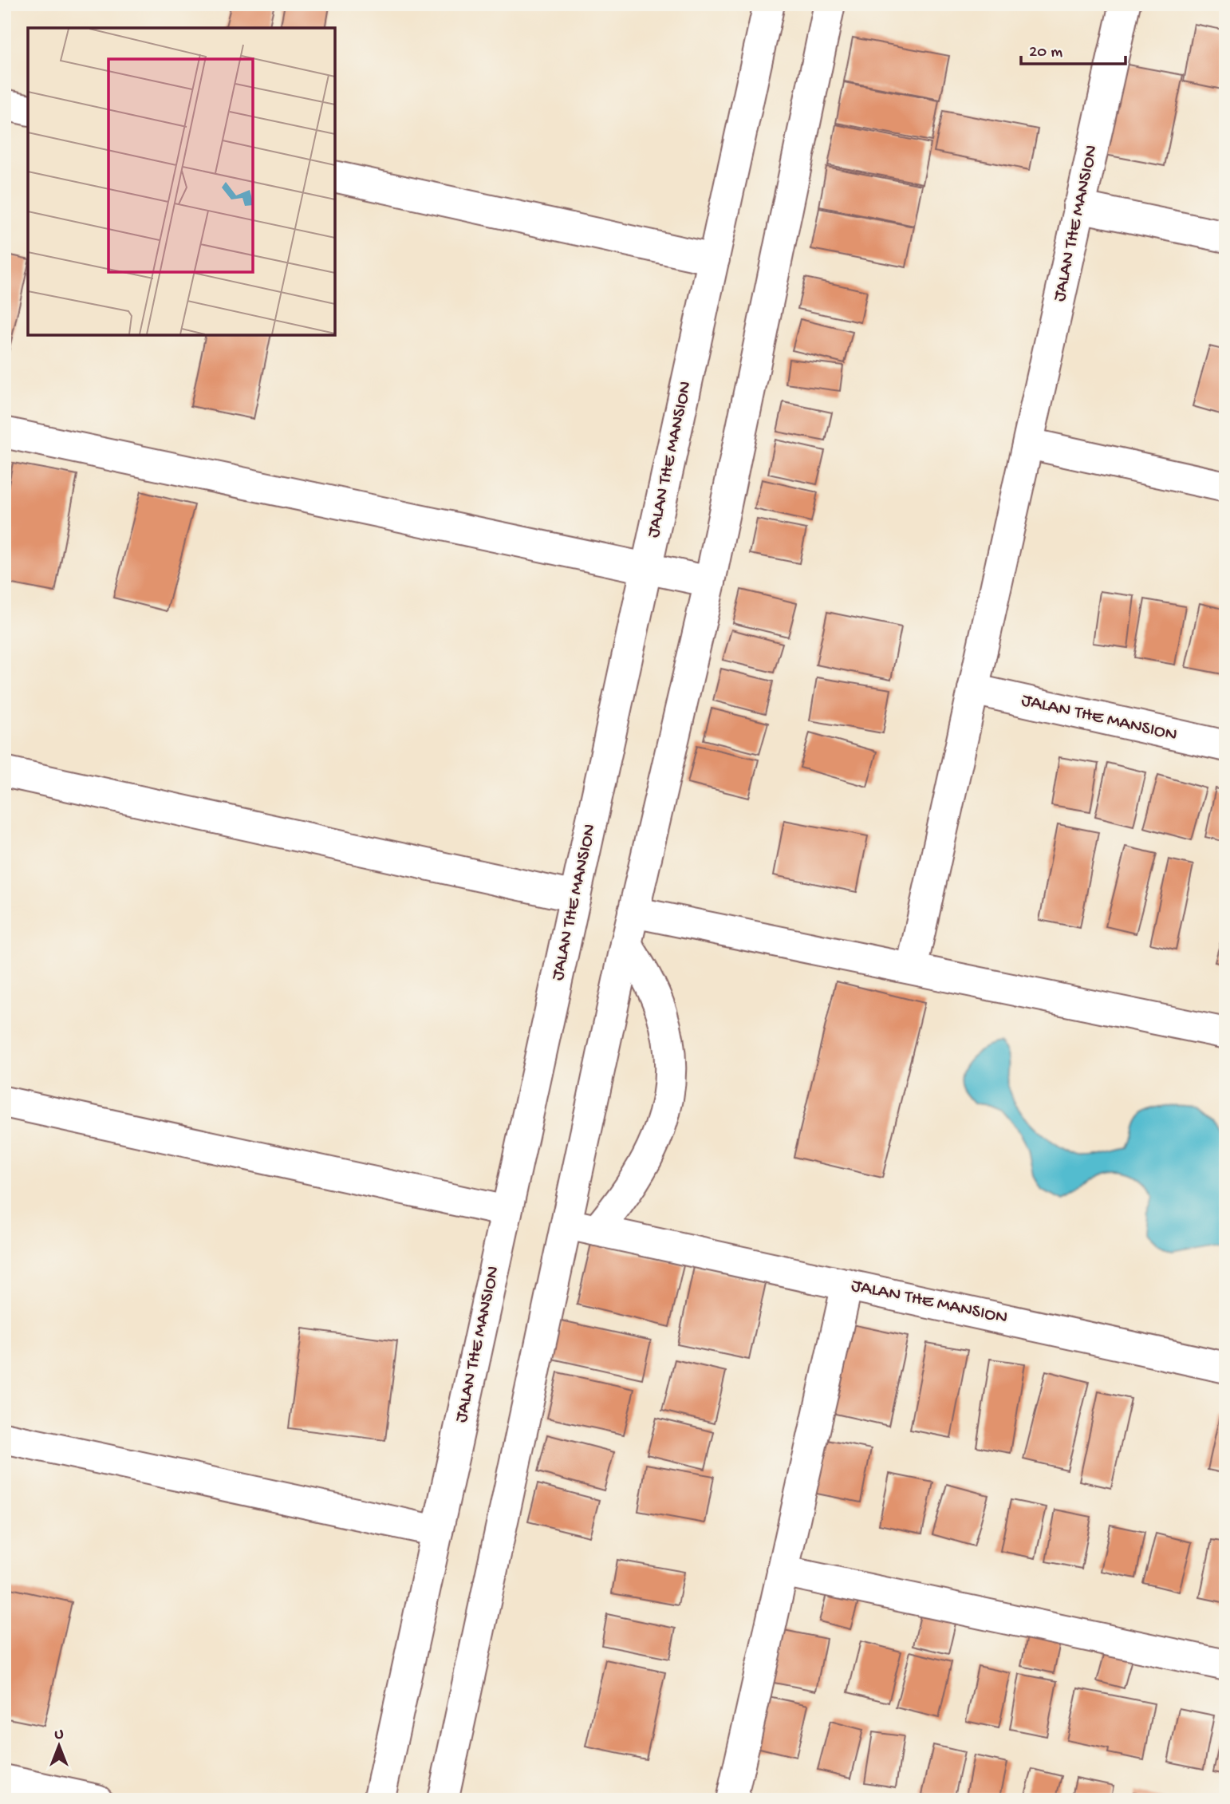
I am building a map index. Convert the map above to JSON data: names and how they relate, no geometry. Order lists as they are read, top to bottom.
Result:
{
  "streets": {
    "street": ["JALAN THE MANSION"]
  },
  "scale_bar": "20 m",
  "north": "top"
}
